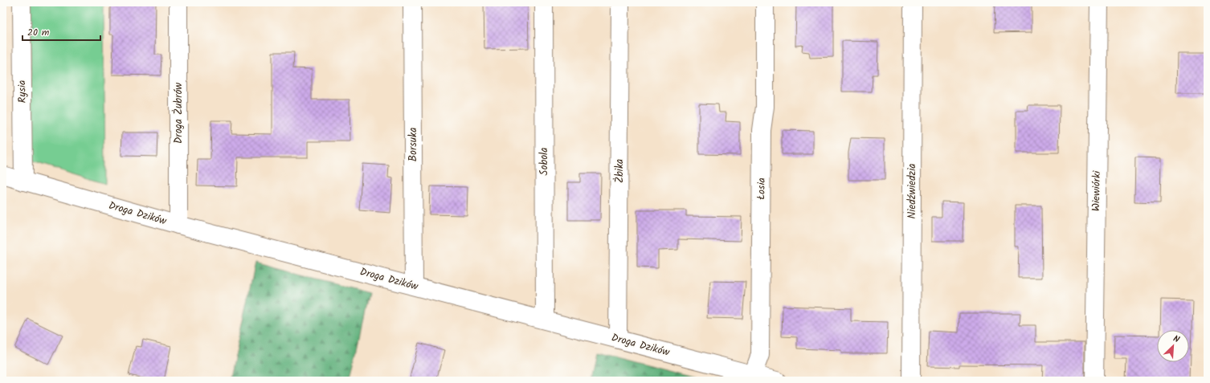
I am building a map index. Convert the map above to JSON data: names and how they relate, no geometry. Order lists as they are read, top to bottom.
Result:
{
  "streets": {
    "street": [
      "Rysia",
      "Droga Żubrów",
      "Borsuka",
      "Sobola",
      "Żbika",
      "Łosia",
      "Niedźwiedzia",
      "Wiewiórki",
      "Droga Dzików"
    ]
  },
  "crossings": [
    ["Rysia", "Droga Dzików"],
    ["Droga Żubrów", "Droga Dzików"],
    ["Borsuka", "Droga Dzików"],
    ["Sobola", "Droga Dzików"],
    ["Żbika", "Droga Dzików"],
    ["Łosia", "Droga Dzików"]
  ],
  "scale_bar": "20 m",
  "north": "top right"
}
